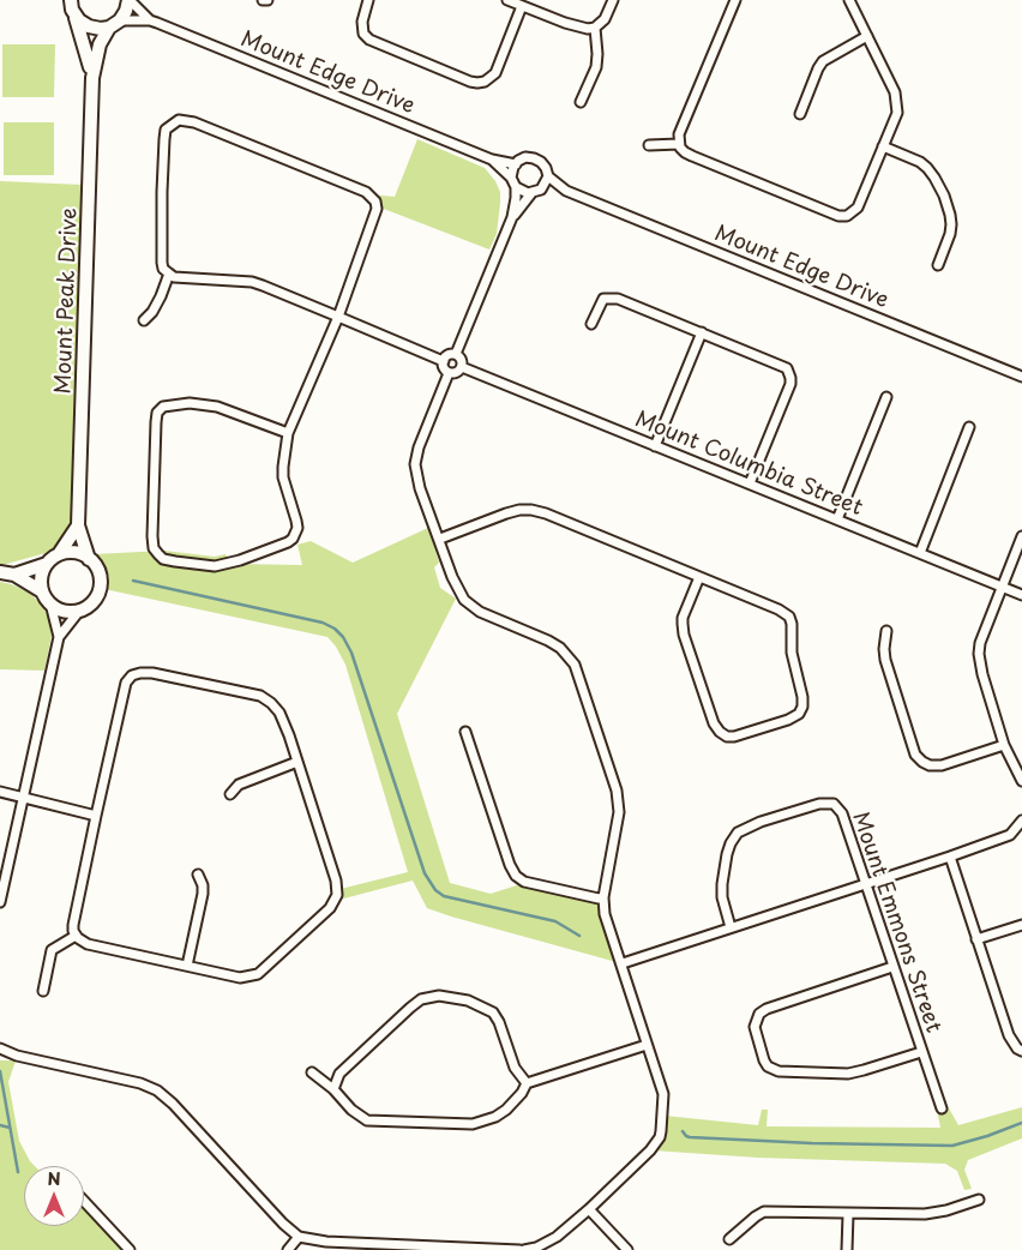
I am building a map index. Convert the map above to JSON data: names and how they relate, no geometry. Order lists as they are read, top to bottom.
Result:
{
  "streets": {
    "street": [
      "Mount Edge Drive",
      "Mount Peak Drive",
      "Mount Columbia Street",
      "Mount Emmons Street"
    ]
  },
  "crossings": [
    ["Mount Edge Drive", "Mount Peak Drive"]
  ],
  "north": "top"
}
